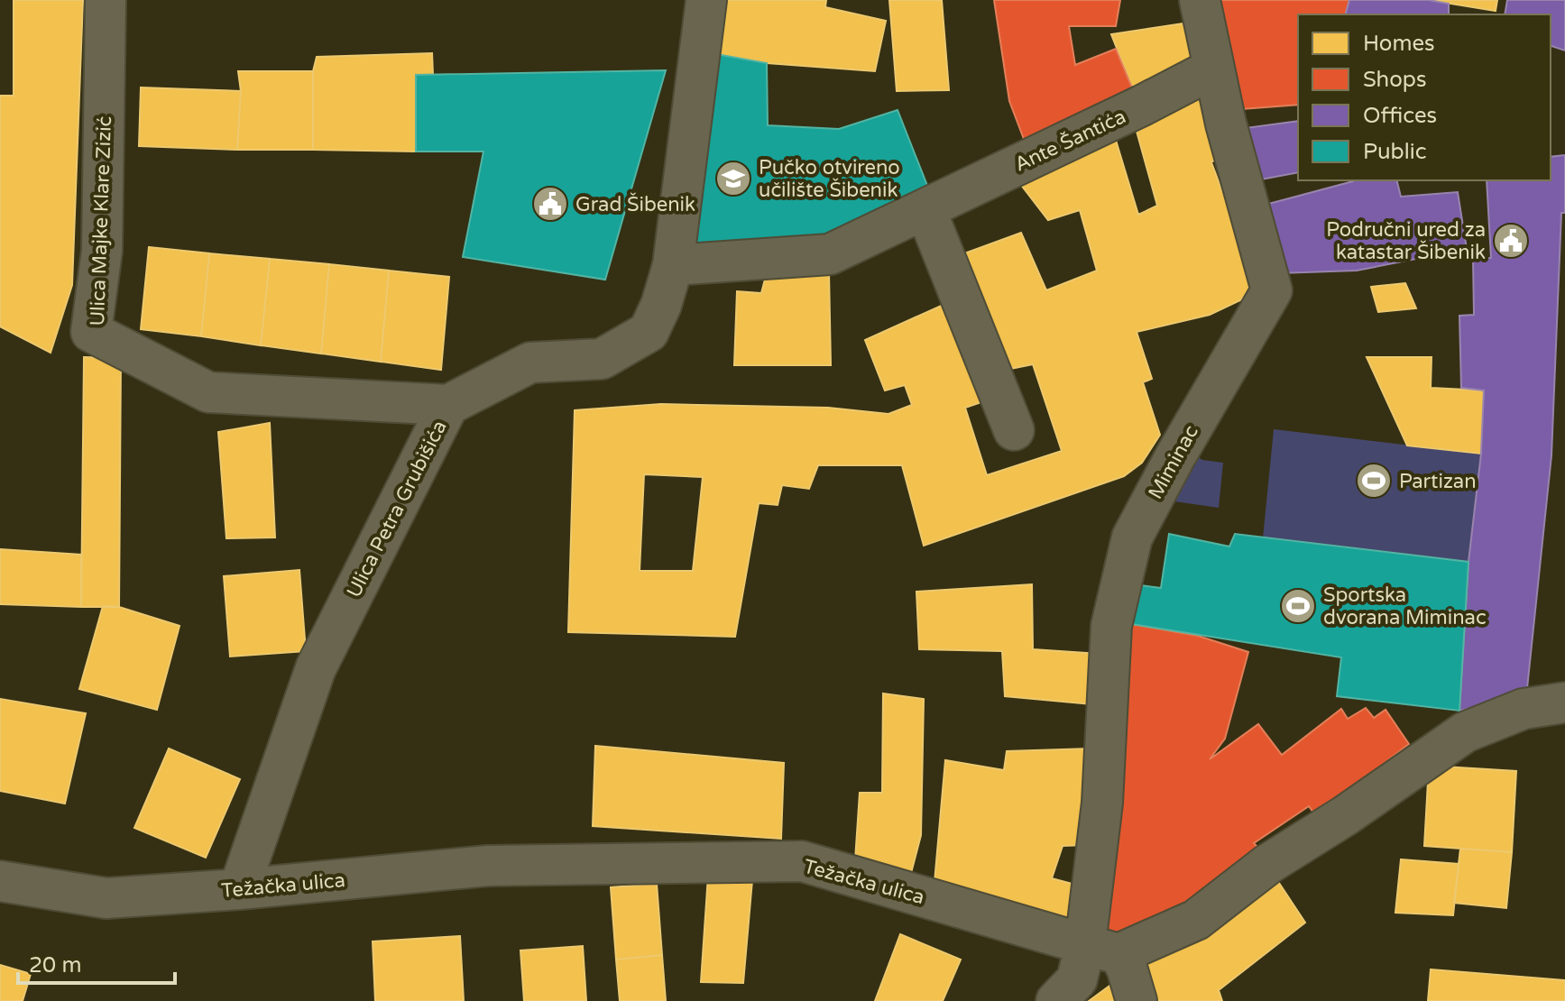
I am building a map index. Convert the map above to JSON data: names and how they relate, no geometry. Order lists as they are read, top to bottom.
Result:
{
  "streets": {
    "street": [
      "Ante Šantića",
      "Ulica Majke Klare Zizić",
      "Miminac",
      "Ulica Petra Grubišića",
      "Težačka ulica"
    ]
  },
  "crossings": [
    ["Ante Šantića", "Miminac"],
    ["Ante Šantića", "Ulica Petra Grubišića"],
    ["Ulica Majke Klare Zizić", "Ulica Petra Grubišića"],
    ["Miminac", "Težačka ulica"],
    ["Ulica Petra Grubišića", "Težačka ulica"]
  ],
  "places": {
    "school or university": ["Pučko otvireno učilište Šibenik"],
    "public building": ["Grad Šibenik", "Područni ured za katastar Šibenik"],
    "sports": ["Partizan", "Sportska dvorana Miminac"]
  },
  "legend": [
    "Homes",
    "Shops",
    "Offices",
    "Public"
  ],
  "scale_bar": "20 m"
}
